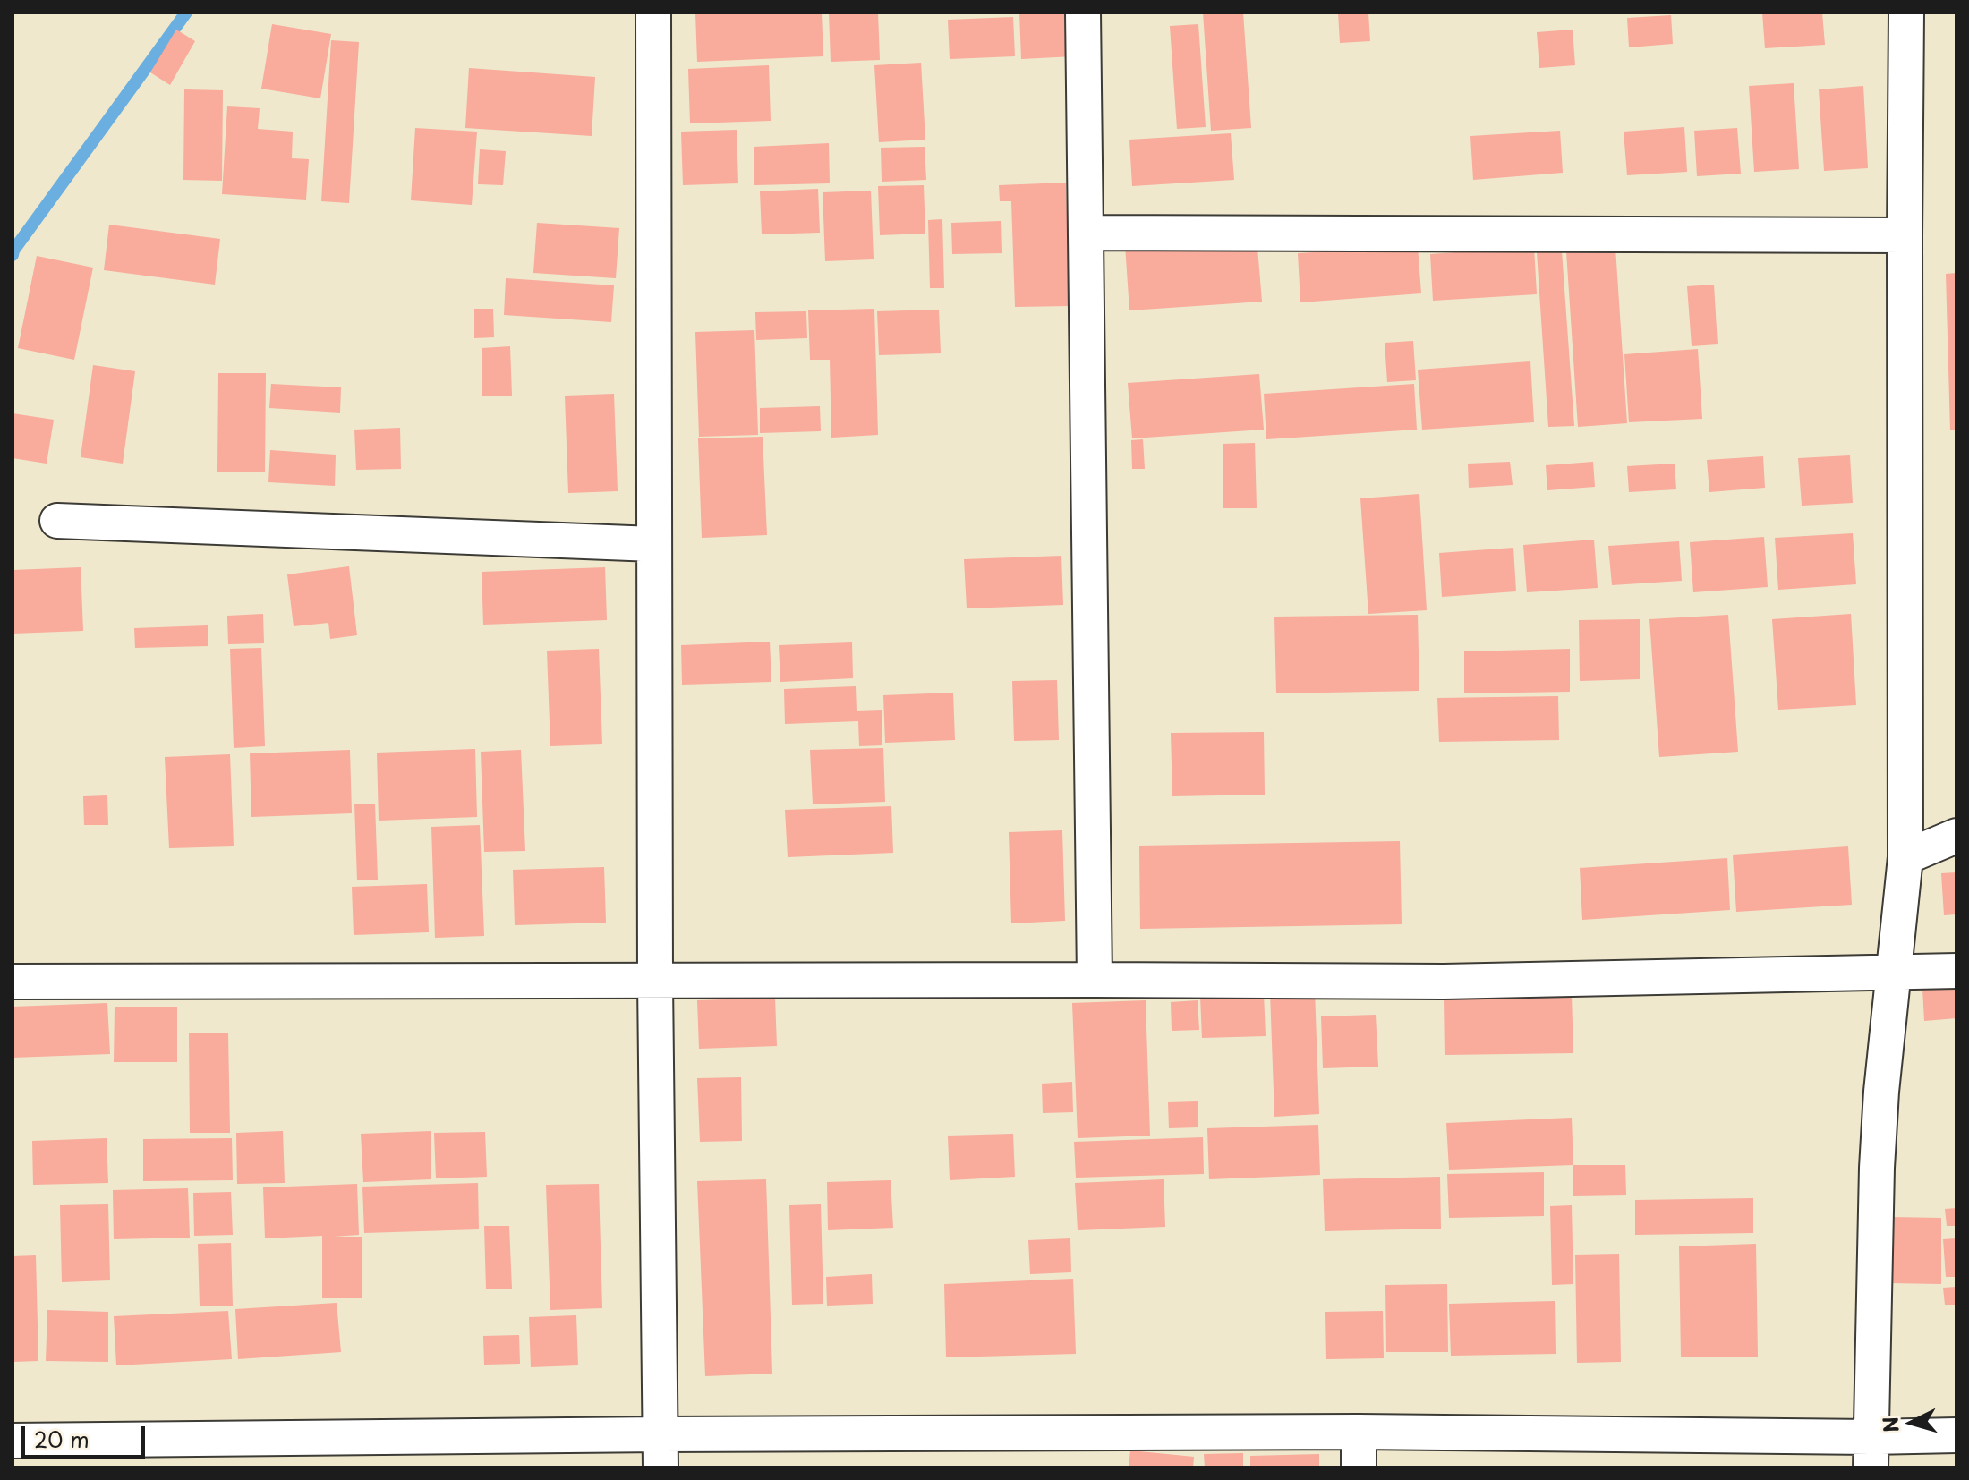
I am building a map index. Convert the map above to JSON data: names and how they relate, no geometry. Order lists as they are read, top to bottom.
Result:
{
  "scale_bar": "20 m",
  "north": "left"
}
